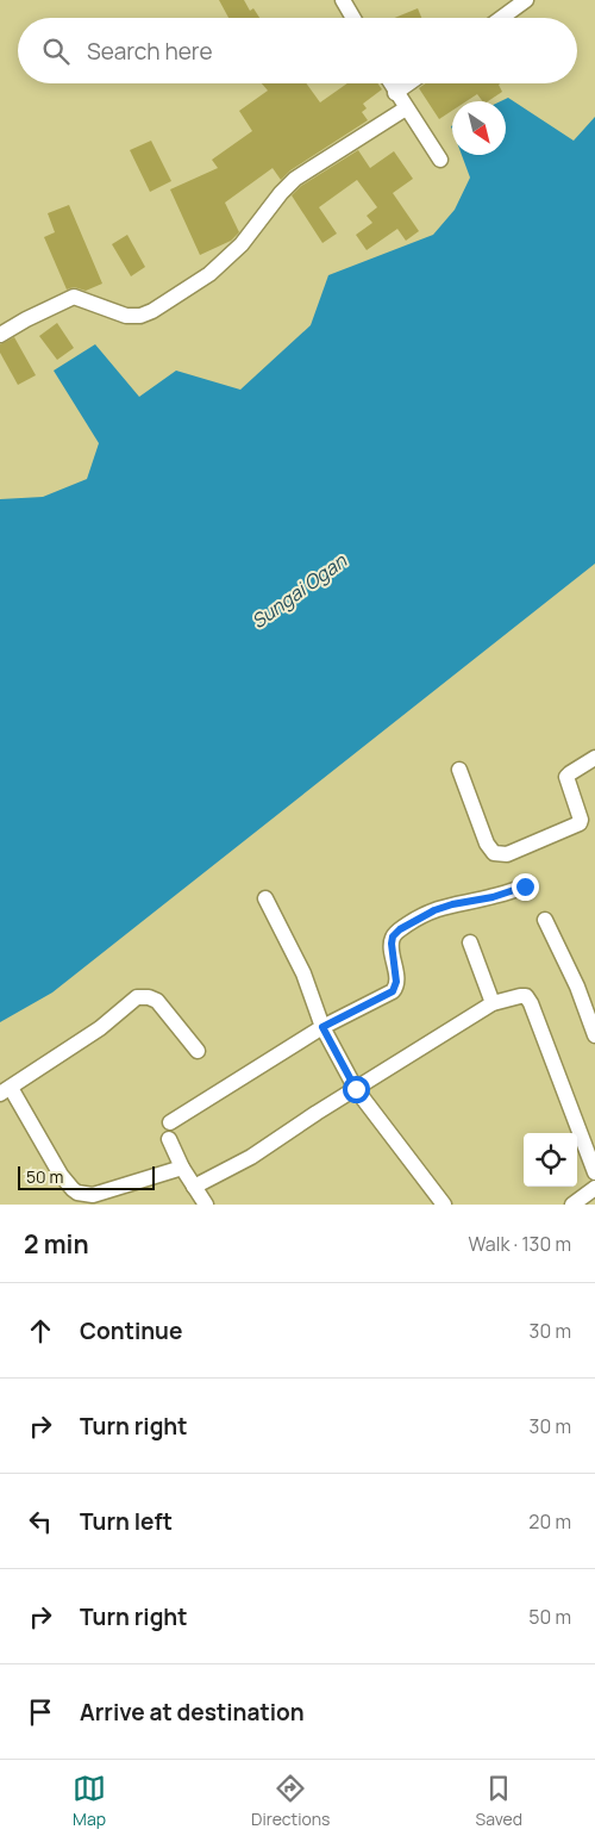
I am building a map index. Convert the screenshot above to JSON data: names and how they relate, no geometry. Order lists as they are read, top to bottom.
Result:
{
  "water": ["Sungai Ogan"],
  "scale_bar": "50 m",
  "north": "bottom right",
  "page": {
    "search": "Search here",
    "scale": "50 m",
    "heading": ["2 min", "Walk · 130 m"],
    "list": [
      ["Continue", "30 m"],
      ["Turn right", "30 m"],
      ["Turn left", "20 m"],
      ["Turn right", "50 m"],
      "Arrive at destination"
    ],
    "nav": ["Map", "Directions", "Saved"]
  }
}
